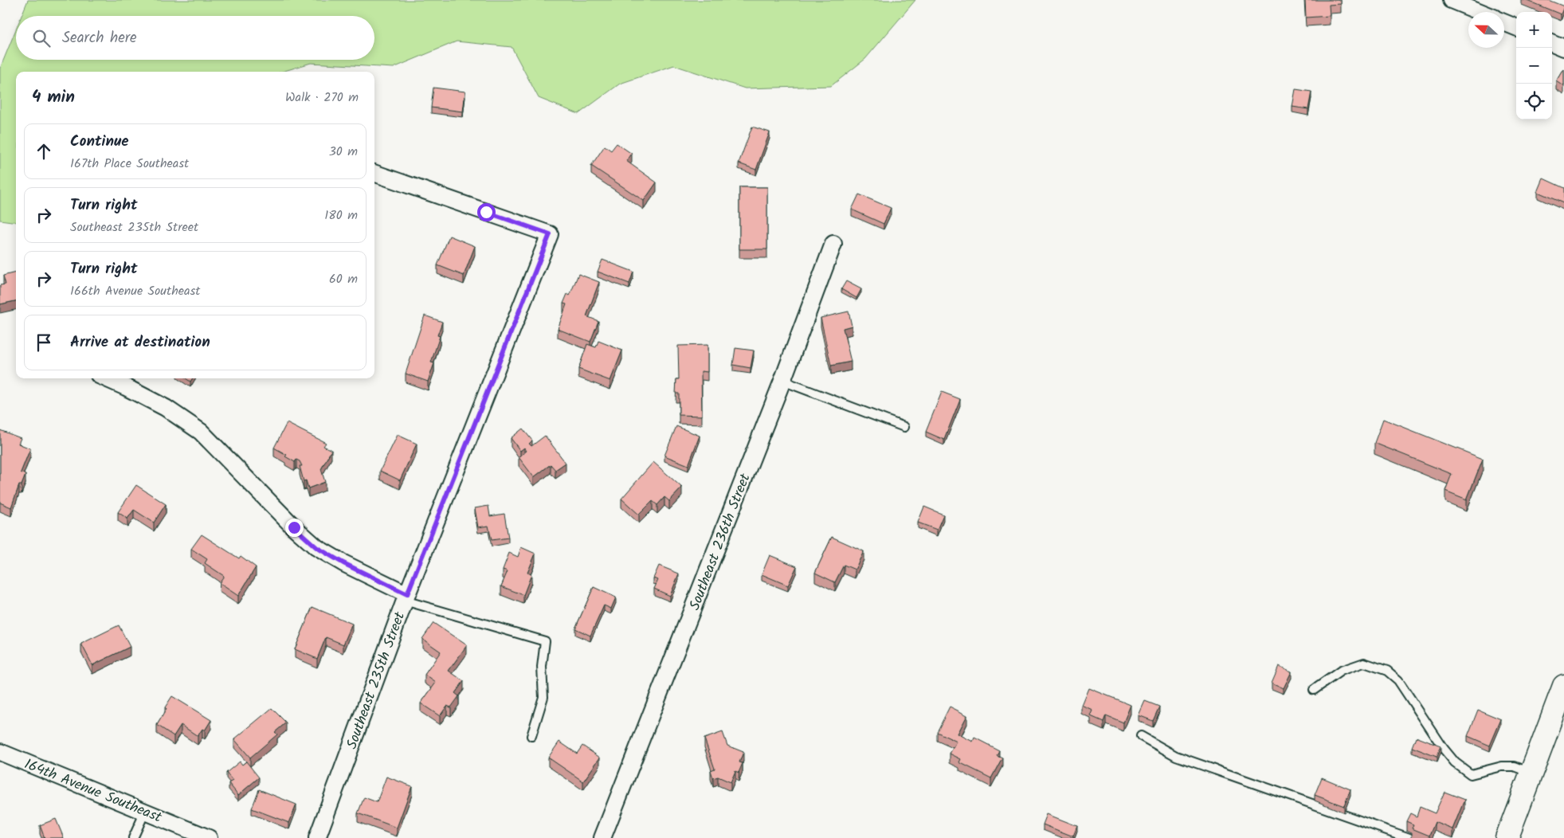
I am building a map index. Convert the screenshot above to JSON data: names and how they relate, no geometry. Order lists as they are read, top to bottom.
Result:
{
  "streets": {
    "street": ["Southeast 236th Street", "Southeast 235th Street", "164th Avenue Southeast"]
  },
  "north": "left",
  "page": {
    "map_buttons": ["+", "−"],
    "search": "Search here",
    "heading": ["4 min", "Walk · 270 m"],
    "list": [
      ["Continue", "167th Place Southeast", "30 m"],
      ["Turn right", "Southeast 235th Street", "180 m"],
      ["Turn right", "166th Avenue Southeast", "60 m"],
      "Arrive at destination"
    ]
  }
}
